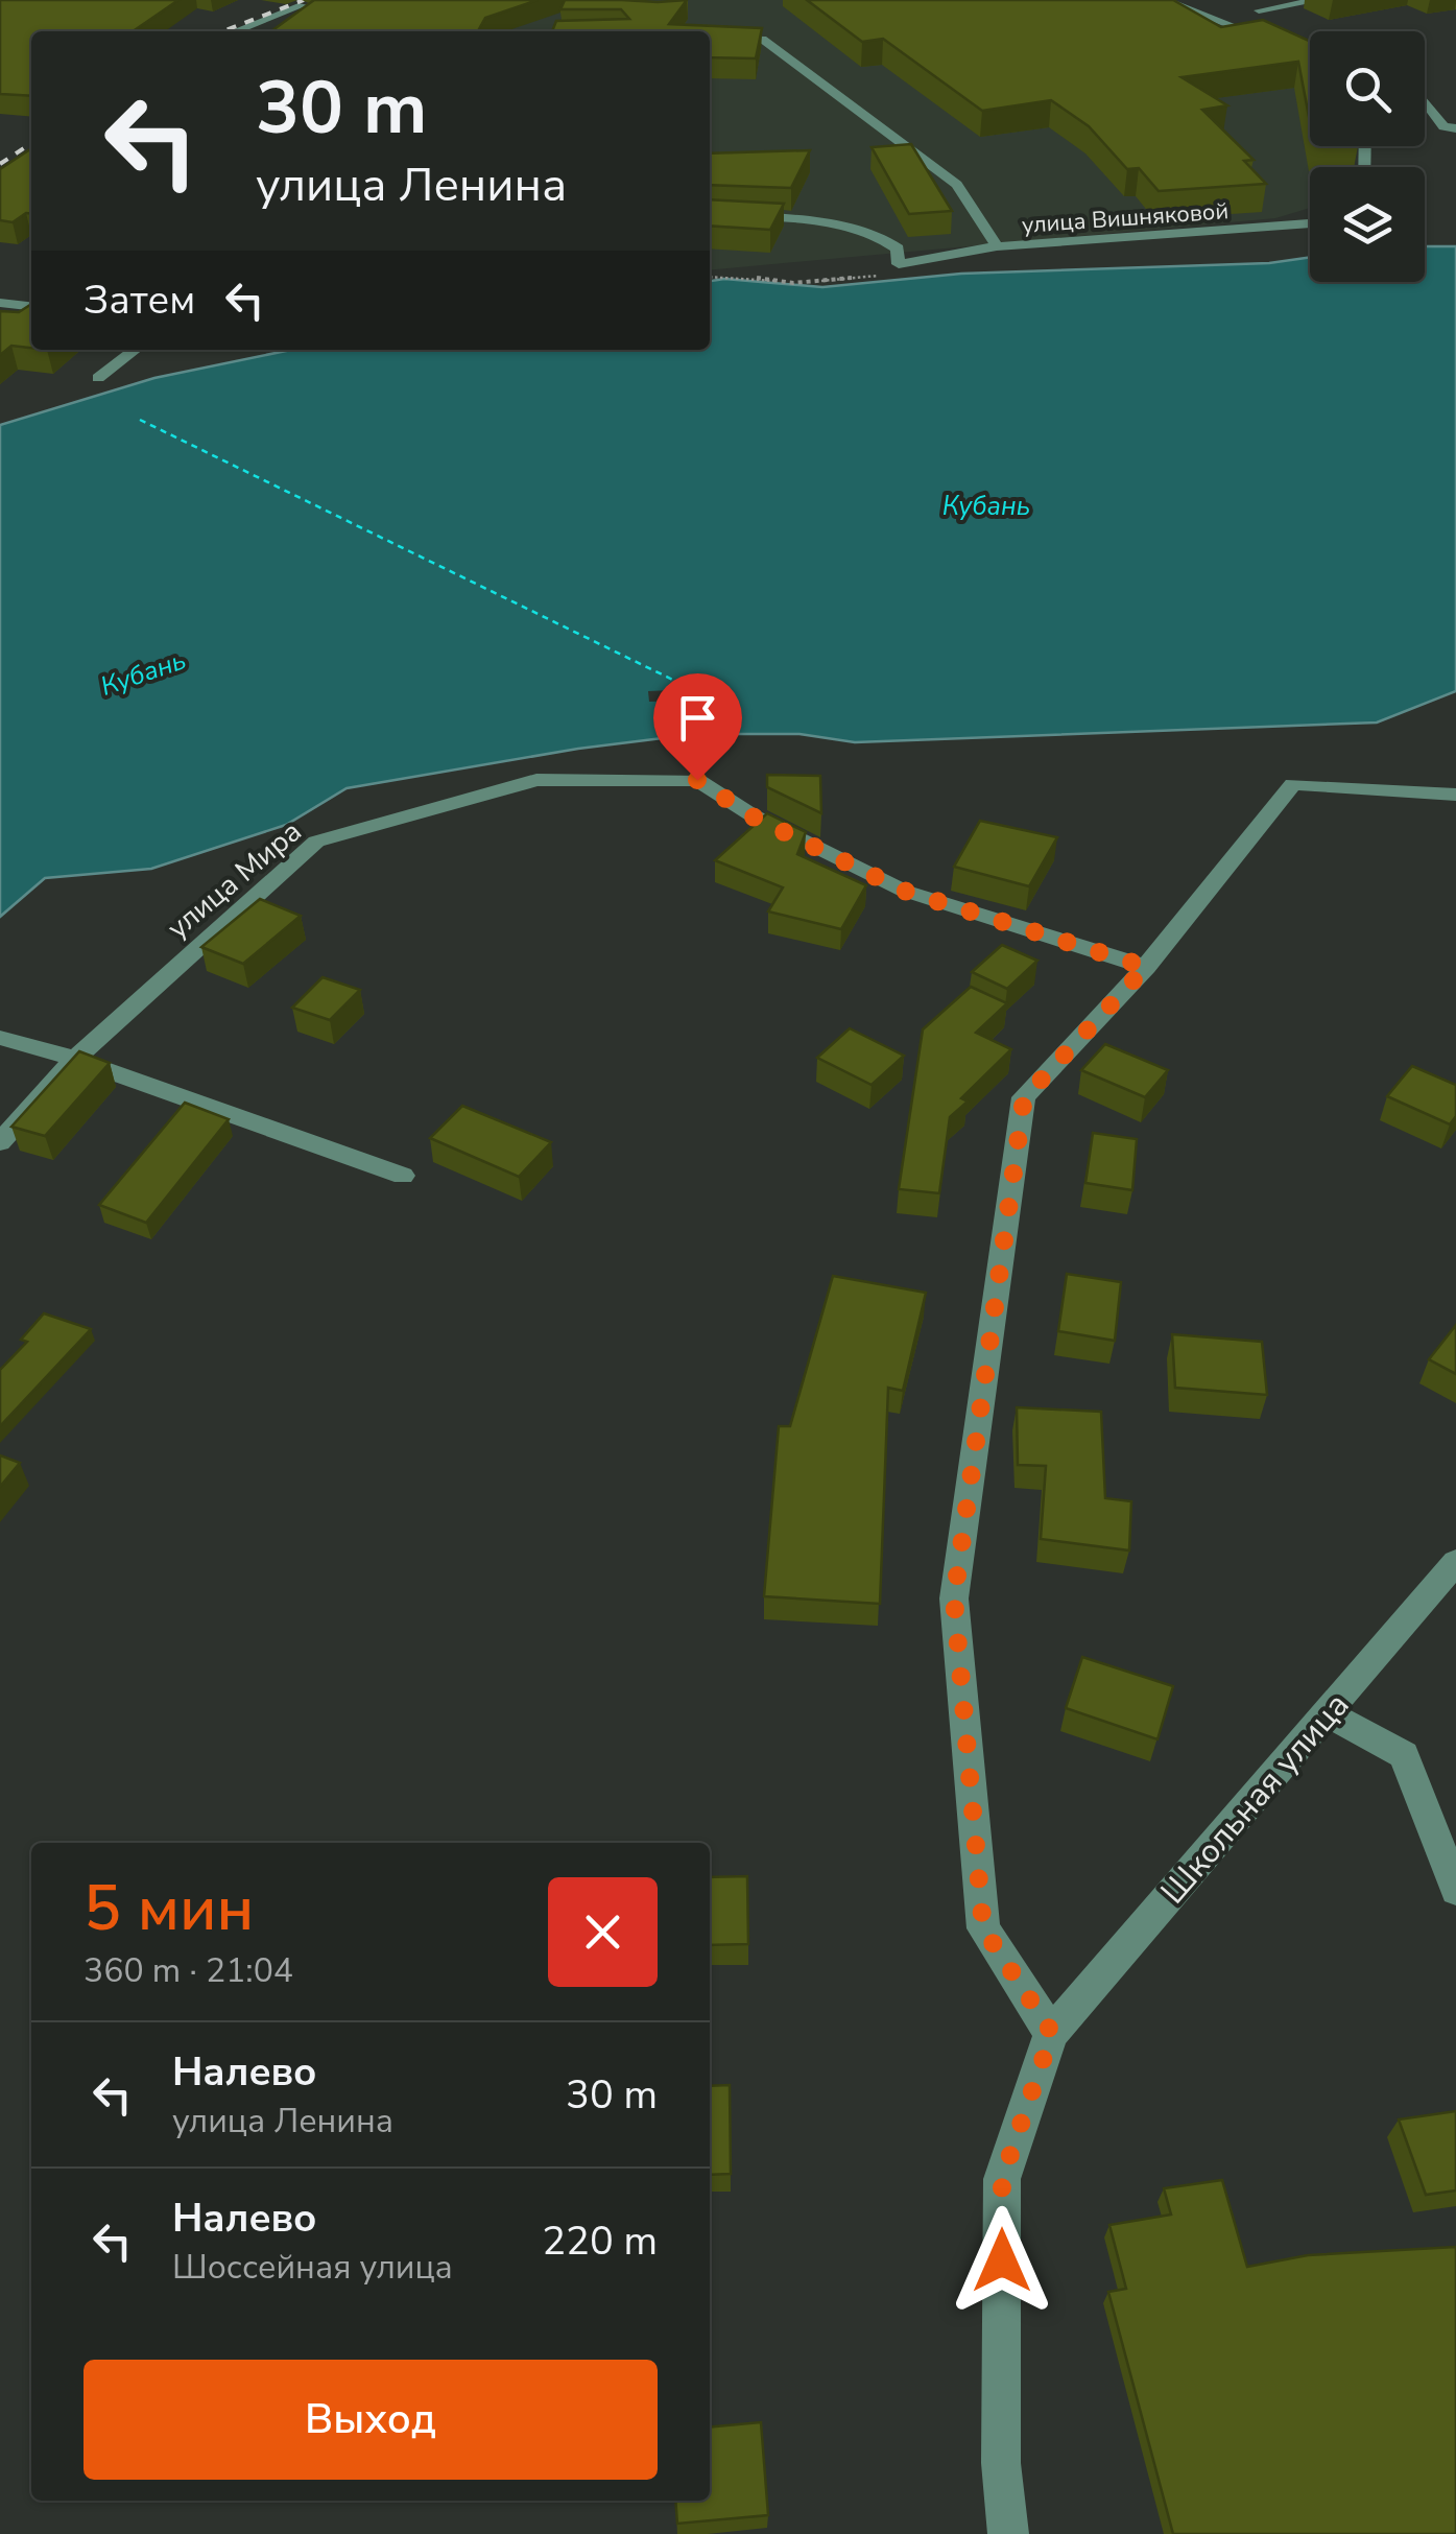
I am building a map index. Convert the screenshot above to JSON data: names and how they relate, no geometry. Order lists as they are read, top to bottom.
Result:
{
  "streets": {
    "street": ["улица Вишняковой", "улица Мира", "Школьная улица"]
  },
  "water": ["Кубань"],
  "page": {
    "turn": ["30 m", "улица Ленина"],
    "then": "Затем",
    "heading": ["5 мин", "360 m · 21:04"],
    "list": [
      {
        "name": "Налево",
        "note": "улица Ленина",
        "value": "30 m"
      },
      {
        "name": "Налево",
        "note": "Шоссейная улица",
        "value": "220 m"
      }
    ],
    "buttons": "Выход"
  }
}
